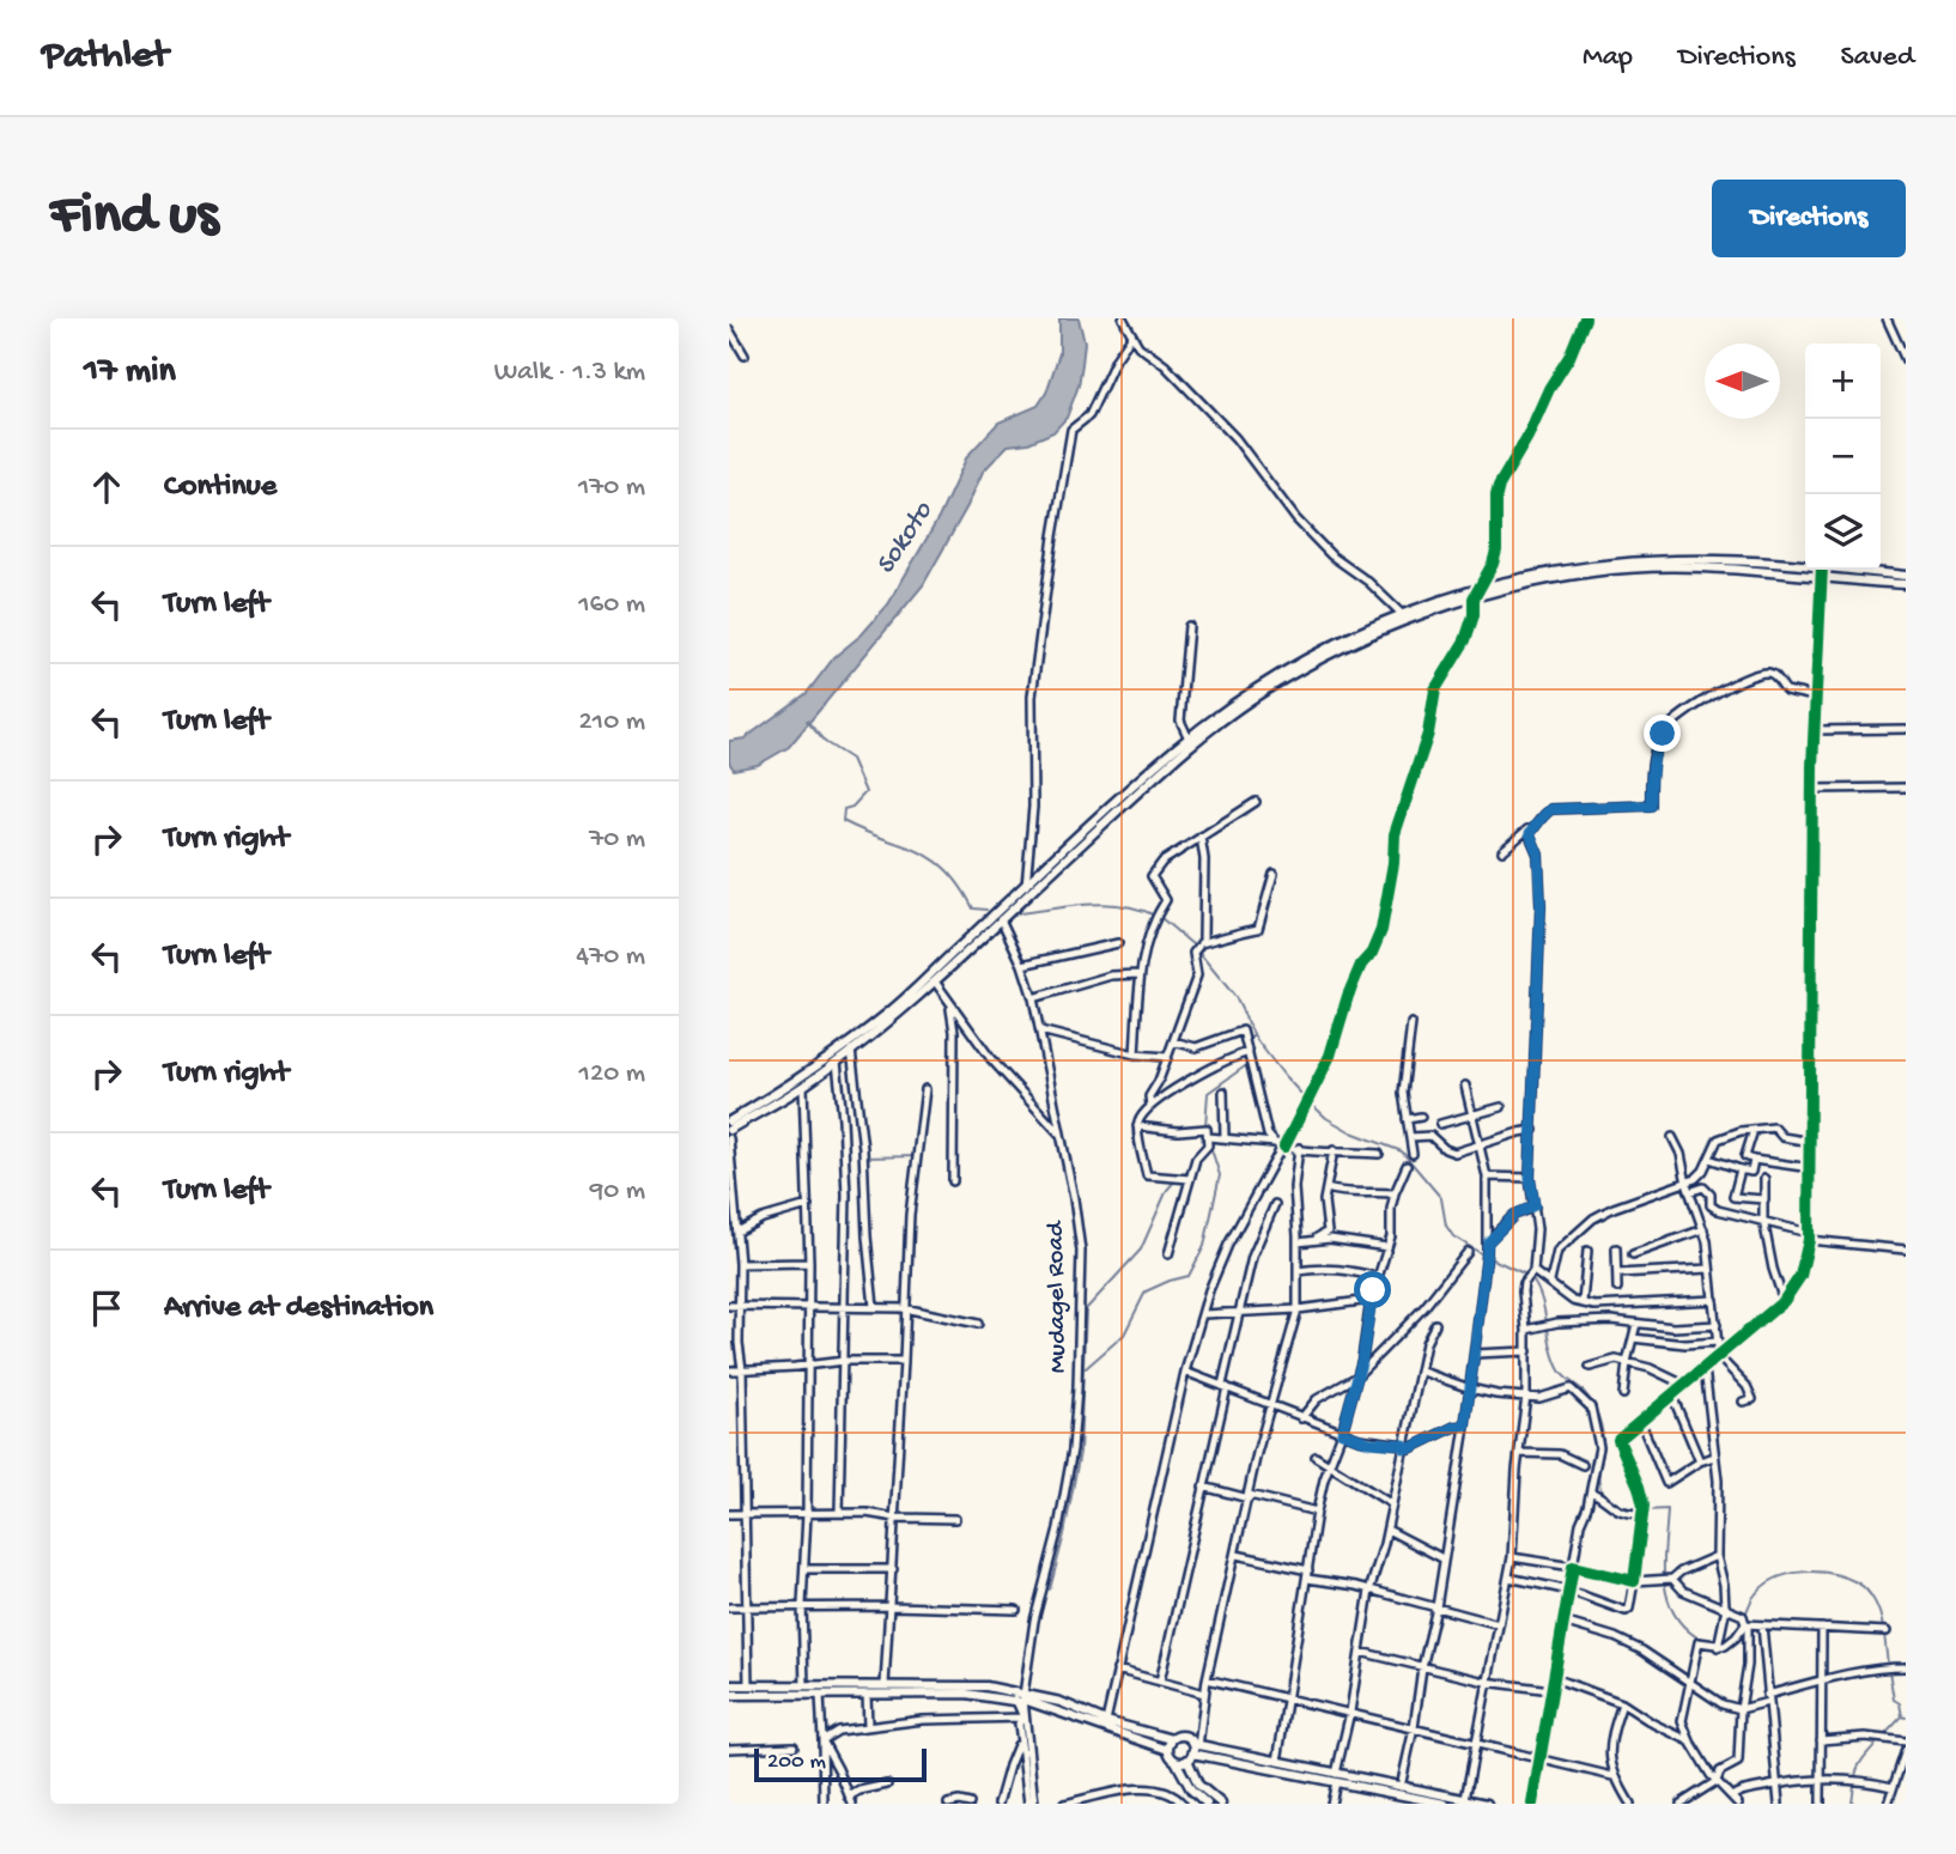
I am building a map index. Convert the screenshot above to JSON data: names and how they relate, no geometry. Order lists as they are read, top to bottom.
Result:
{
  "streets": {
    "street": ["Mudagel Road"]
  },
  "water": ["Sokoto"],
  "scale_bar": "200 m",
  "north": "left",
  "page": {
    "header": "Pathlet",
    "nav": ["Map", "Directions", "Saved"],
    "buttons": "Directions",
    "title": "Find us",
    "heading": ["17 min", "Walk · 1.3 km"],
    "map_buttons": ["+", "−"],
    "list": [
      ["Continue", "170 m"],
      ["Turn left", "160 m"],
      ["Turn left", "210 m"],
      ["Turn right", "70 m"],
      ["Turn left", "470 m"],
      ["Turn right", "120 m"],
      ["Turn left", "90 m"],
      "Arrive at destination"
    ],
    "scale": "200 m"
  }
}
